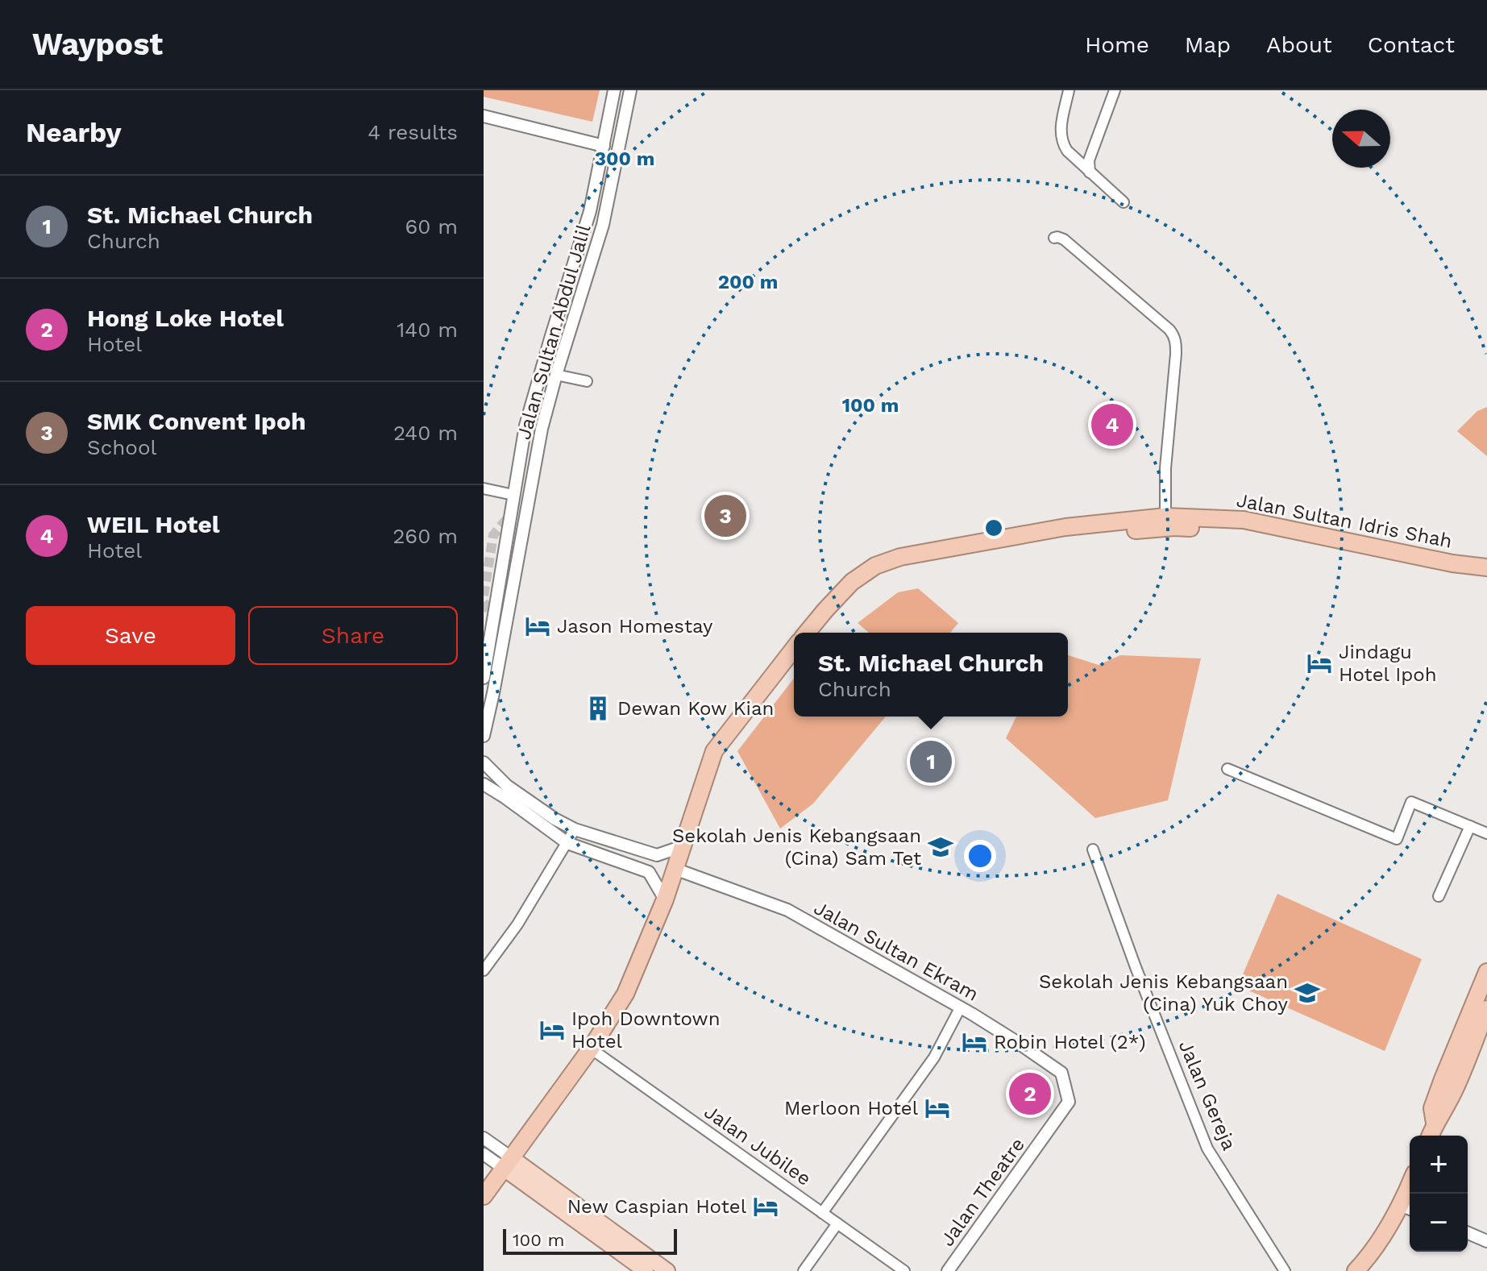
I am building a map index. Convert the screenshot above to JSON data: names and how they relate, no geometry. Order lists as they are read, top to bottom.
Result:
{
  "streets": {
    "highway": ["Jalan Sultan Idris Shah"],
    "street": [
      "Jalan Sultan Abdul Jalil",
      "Jalan Sultan Ekram",
      "Jalan Gereja",
      "Jalan Jubilee",
      "Jalan Theatre"
    ]
  },
  "crossings": [
    ["Jalan Sultan Ekram", "Jalan Theatre"]
  ],
  "places": {
    "hotel": [
      "Jason Homestay",
      "Jindagu Hotel Ipoh",
      "Ipoh Downtown Hotel",
      "Robin Hotel (2*)",
      "Merloon Hotel",
      "New Caspian Hotel"
    ],
    "building": ["Dewan Kow Kian"],
    "school or university": ["Sekolah Jenis Kebangsaan (Cina) Sam Tet", "Sekolah Jenis Kebangsaan (Cina) Yuk Choy"]
  },
  "scale_bar": "100 m",
  "north": "left",
  "page": {
    "header": "Waypost",
    "nav": [
      "Home",
      "Map",
      "About",
      "Contact"
    ],
    "heading": ["Nearby", "4 results"],
    "list": [
      {
        "mark": "1",
        "name": "St. Michael Church",
        "note": "Church",
        "value": "60 m"
      },
      {
        "mark": "2",
        "name": "Hong Loke Hotel",
        "note": "Hotel",
        "value": "140 m"
      },
      {
        "mark": "3",
        "name": "SMK Convent Ipoh",
        "note": "School",
        "value": "240 m"
      },
      {
        "mark": "4",
        "name": "WEIL Hotel",
        "note": "Hotel",
        "value": "260 m"
      }
    ],
    "pins": [
      "4",
      "3",
      "1",
      "2"
    ],
    "buttons": ["Save", "Share"],
    "popup": ["St. Michael Church", "Church"],
    "map_buttons": ["+", "−"],
    "scale": "100 m"
  },
  "rings": ["300 m", "200 m", "100 m"]
}
